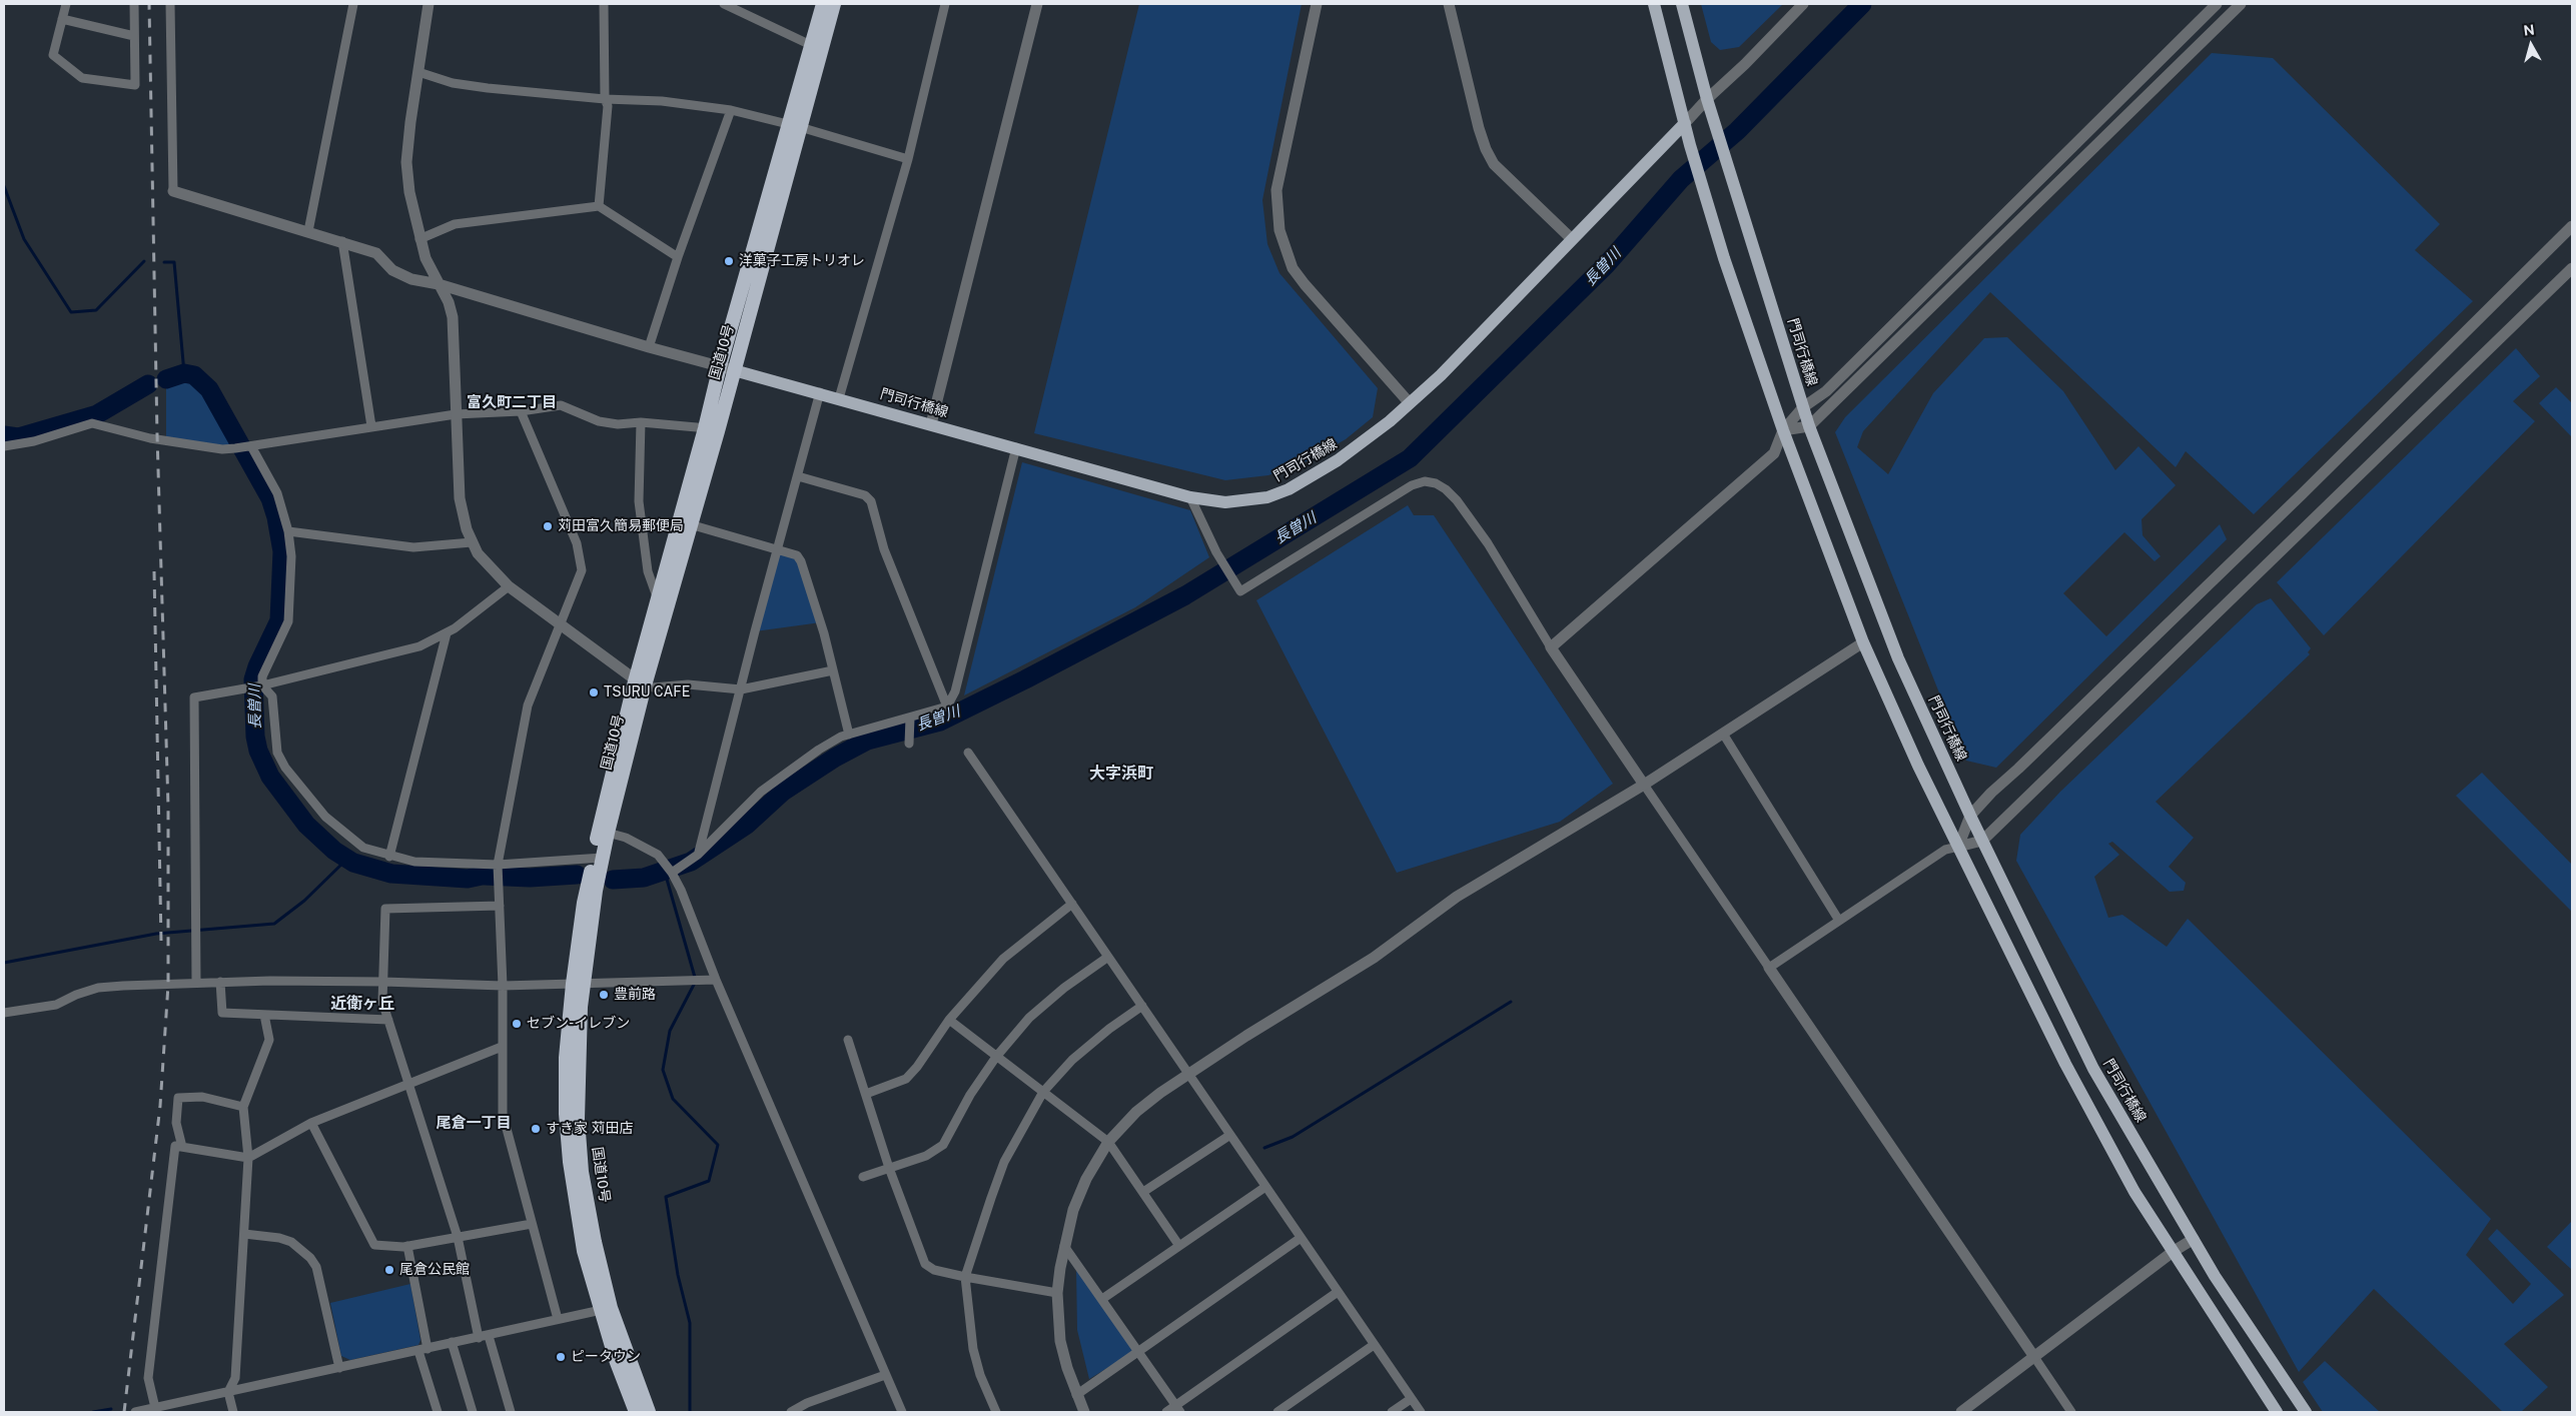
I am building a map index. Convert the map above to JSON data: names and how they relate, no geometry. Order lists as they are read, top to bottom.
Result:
{
  "streets": {
    "highway": ["国道10号"],
    "main road": ["門司行橋線"]
  },
  "crossings": [
    ["国道10号", "門司行橋線"]
  ],
  "districts": [
    "富久町二丁目",
    "大字浜町",
    "近衛ヶ丘",
    "尾倉一丁目"
  ],
  "water": ["長曽川"],
  "places": [
    "洋菓子工房トリオレ",
    "苅田富久簡易郵便局",
    "TSURU CAFE",
    "豊前路",
    "セブン-イレブン",
    "すき家 苅田店",
    "尾倉公民館",
    "ピータウン"
  ],
  "north": "top"
}
